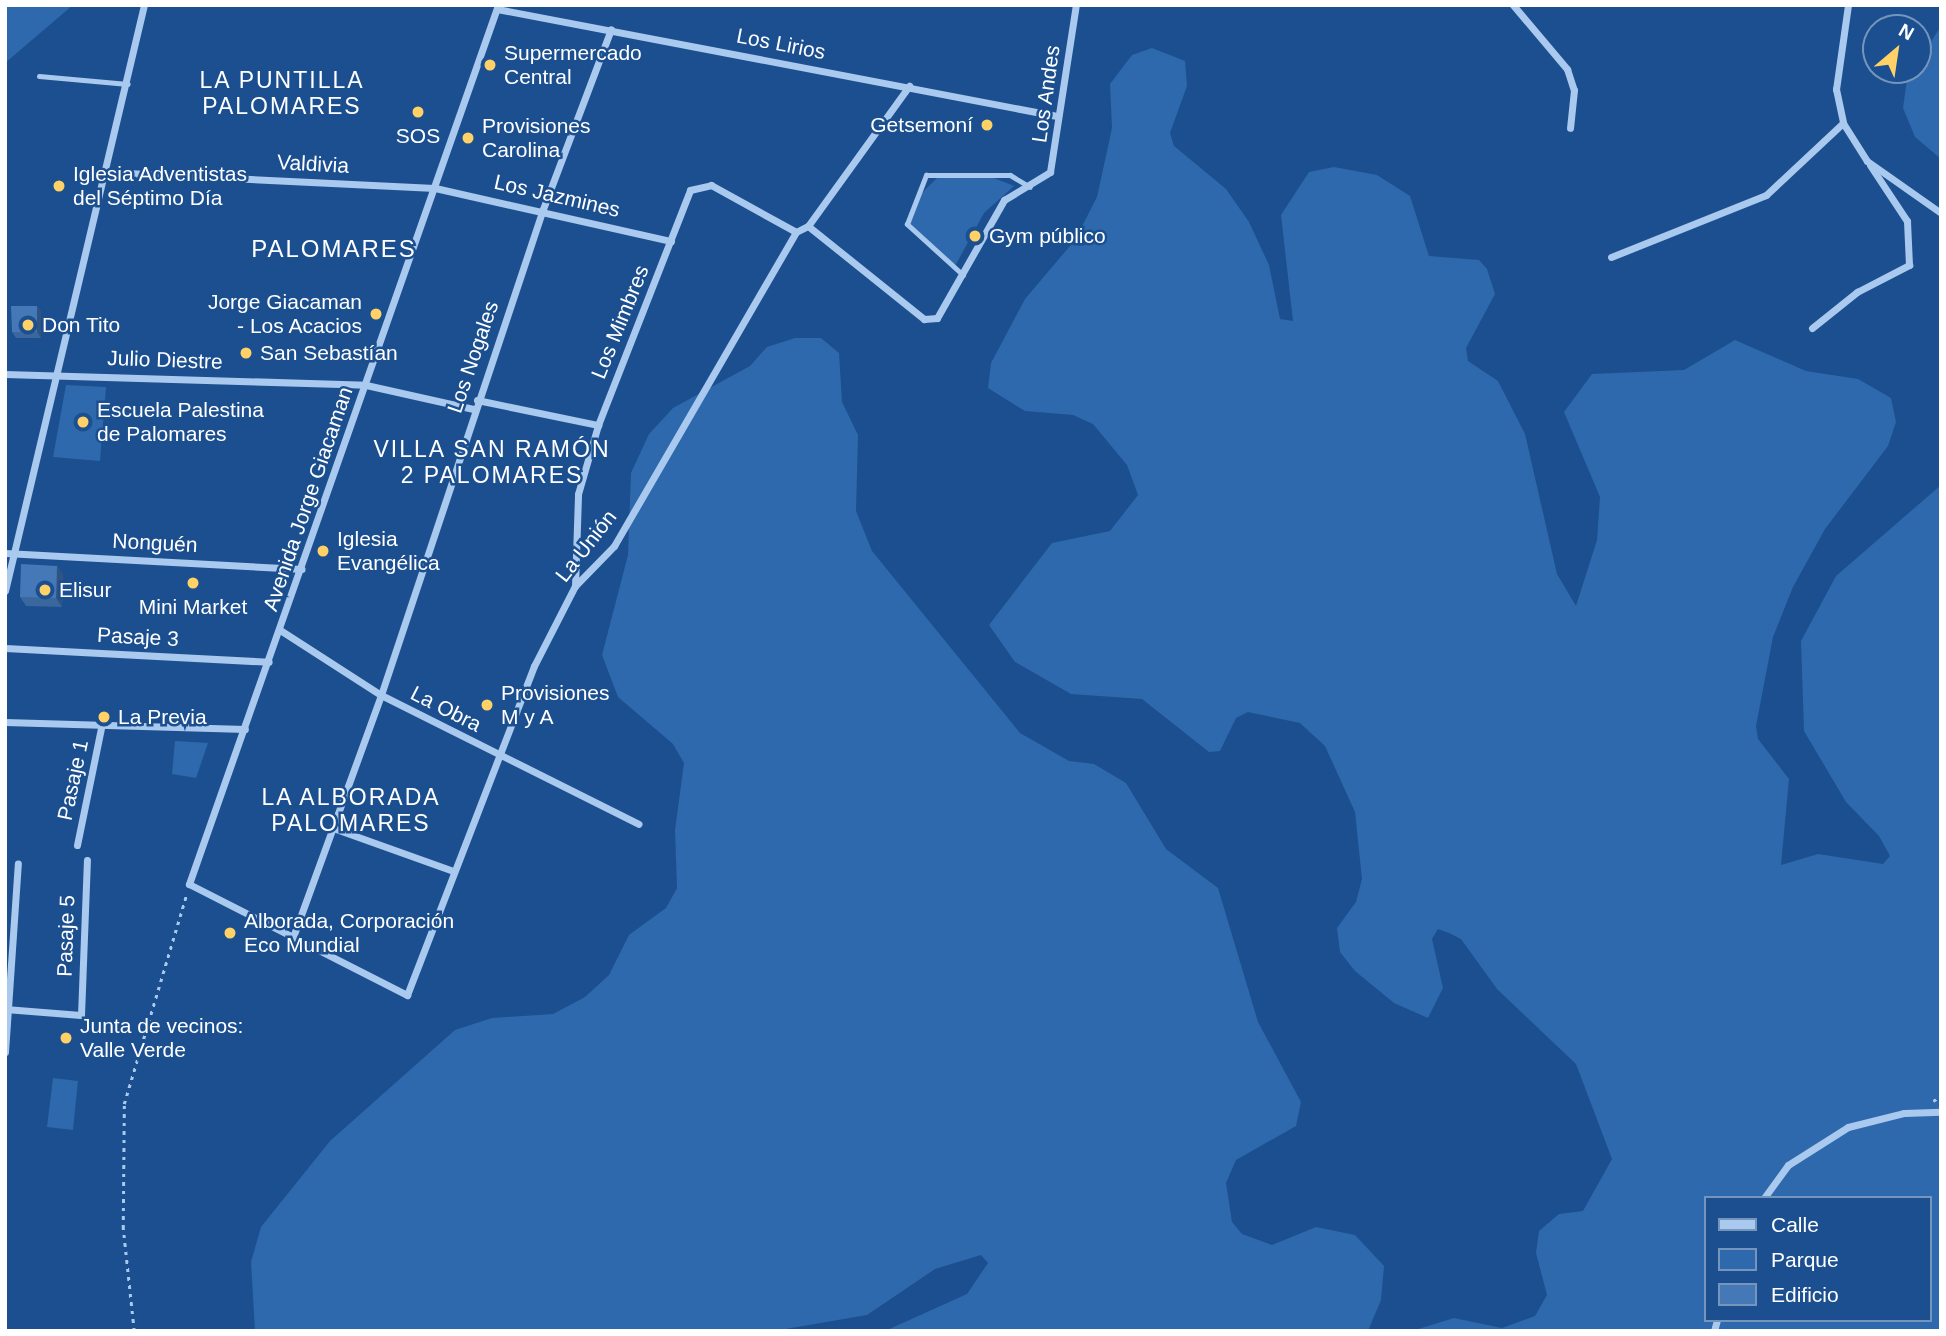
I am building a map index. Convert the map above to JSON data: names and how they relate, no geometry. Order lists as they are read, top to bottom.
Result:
{
  "streets": {
    "street": [
      "Los Lirios",
      "Los Andes",
      "Valdivia",
      "Los Jazmines",
      "Los Mimbres",
      "Los Nogales",
      "Julio Diestre",
      "Avenida Jorge Giacaman",
      "Nonguén",
      "La Unión",
      "Pasaje 3",
      "La Obra",
      "Pasaje 1",
      "Pasaje 5"
    ]
  },
  "crossings": [
    ["Los Lirios", "Los Andes"],
    ["Los Lirios", "Los Nogales"],
    ["Los Lirios", "Avenida Jorge Giacaman"],
    ["Valdivia", "Los Jazmines"],
    ["Valdivia", "Avenida Jorge Giacaman"],
    ["Los Jazmines", "Los Mimbres"],
    ["Los Jazmines", "Los Nogales"],
    ["Los Jazmines", "Avenida Jorge Giacaman"],
    ["Los Mimbres", "La Unión"],
    ["Los Nogales", "Julio Diestre"],
    ["Los Nogales", "Avenida Jorge Giacaman"],
    ["Los Nogales", "La Unión"],
    ["Los Nogales", "La Obra"],
    ["Julio Diestre", "Avenida Jorge Giacaman"],
    ["Avenida Jorge Giacaman", "Nonguén"],
    ["Avenida Jorge Giacaman", "La Unión"],
    ["Avenida Jorge Giacaman", "Pasaje 3"],
    ["Avenida Jorge Giacaman", "La Obra"],
    ["La Unión", "La Obra"]
  ],
  "districts": [
    "LA PUNTILLA PALOMARES",
    "PALOMARES",
    "VILLA SAN RAMÓN 2 PALOMARES",
    "LA ALBORADA PALOMARES"
  ],
  "places": [
    "Supermercado Central",
    "SOS",
    "Getsemoní",
    "Provisiones Carolina",
    "Iglesia Adventistas del Séptimo Día",
    "Gym público",
    "Jorge Giacaman - Los Acacios",
    "Don Tito",
    "San Sebastían",
    "Escuela Palestina de Palomares",
    "Iglesia Evangélica",
    "Mini Market",
    "Elisur",
    "Provisiones M y A",
    "La Previa",
    "Alborada, Corporación Eco Mundial",
    "Junta de vecinos: Valle Verde"
  ],
  "legend": ["Calle", "Parque", "Edificio"],
  "north": "top right"
}
